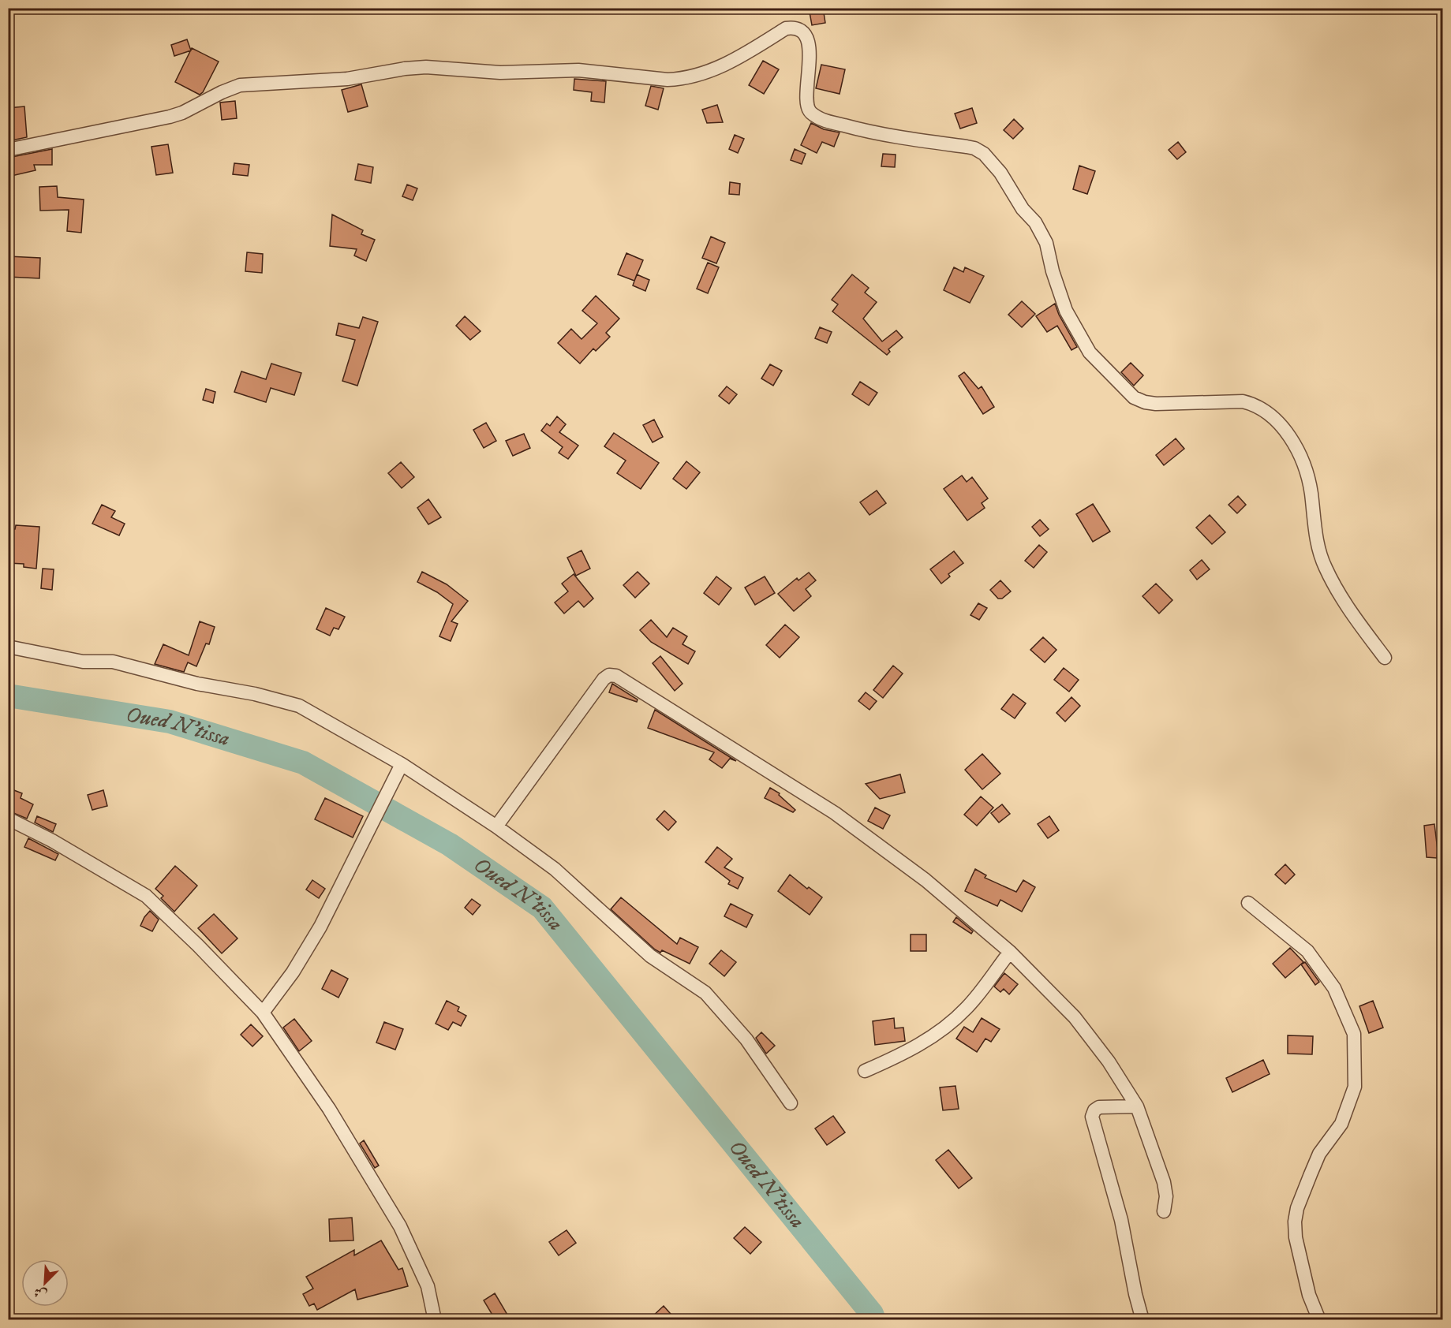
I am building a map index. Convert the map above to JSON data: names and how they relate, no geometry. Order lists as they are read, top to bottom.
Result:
{
  "water": ["Oued N'tissa"],
  "north": "bottom left"
}
